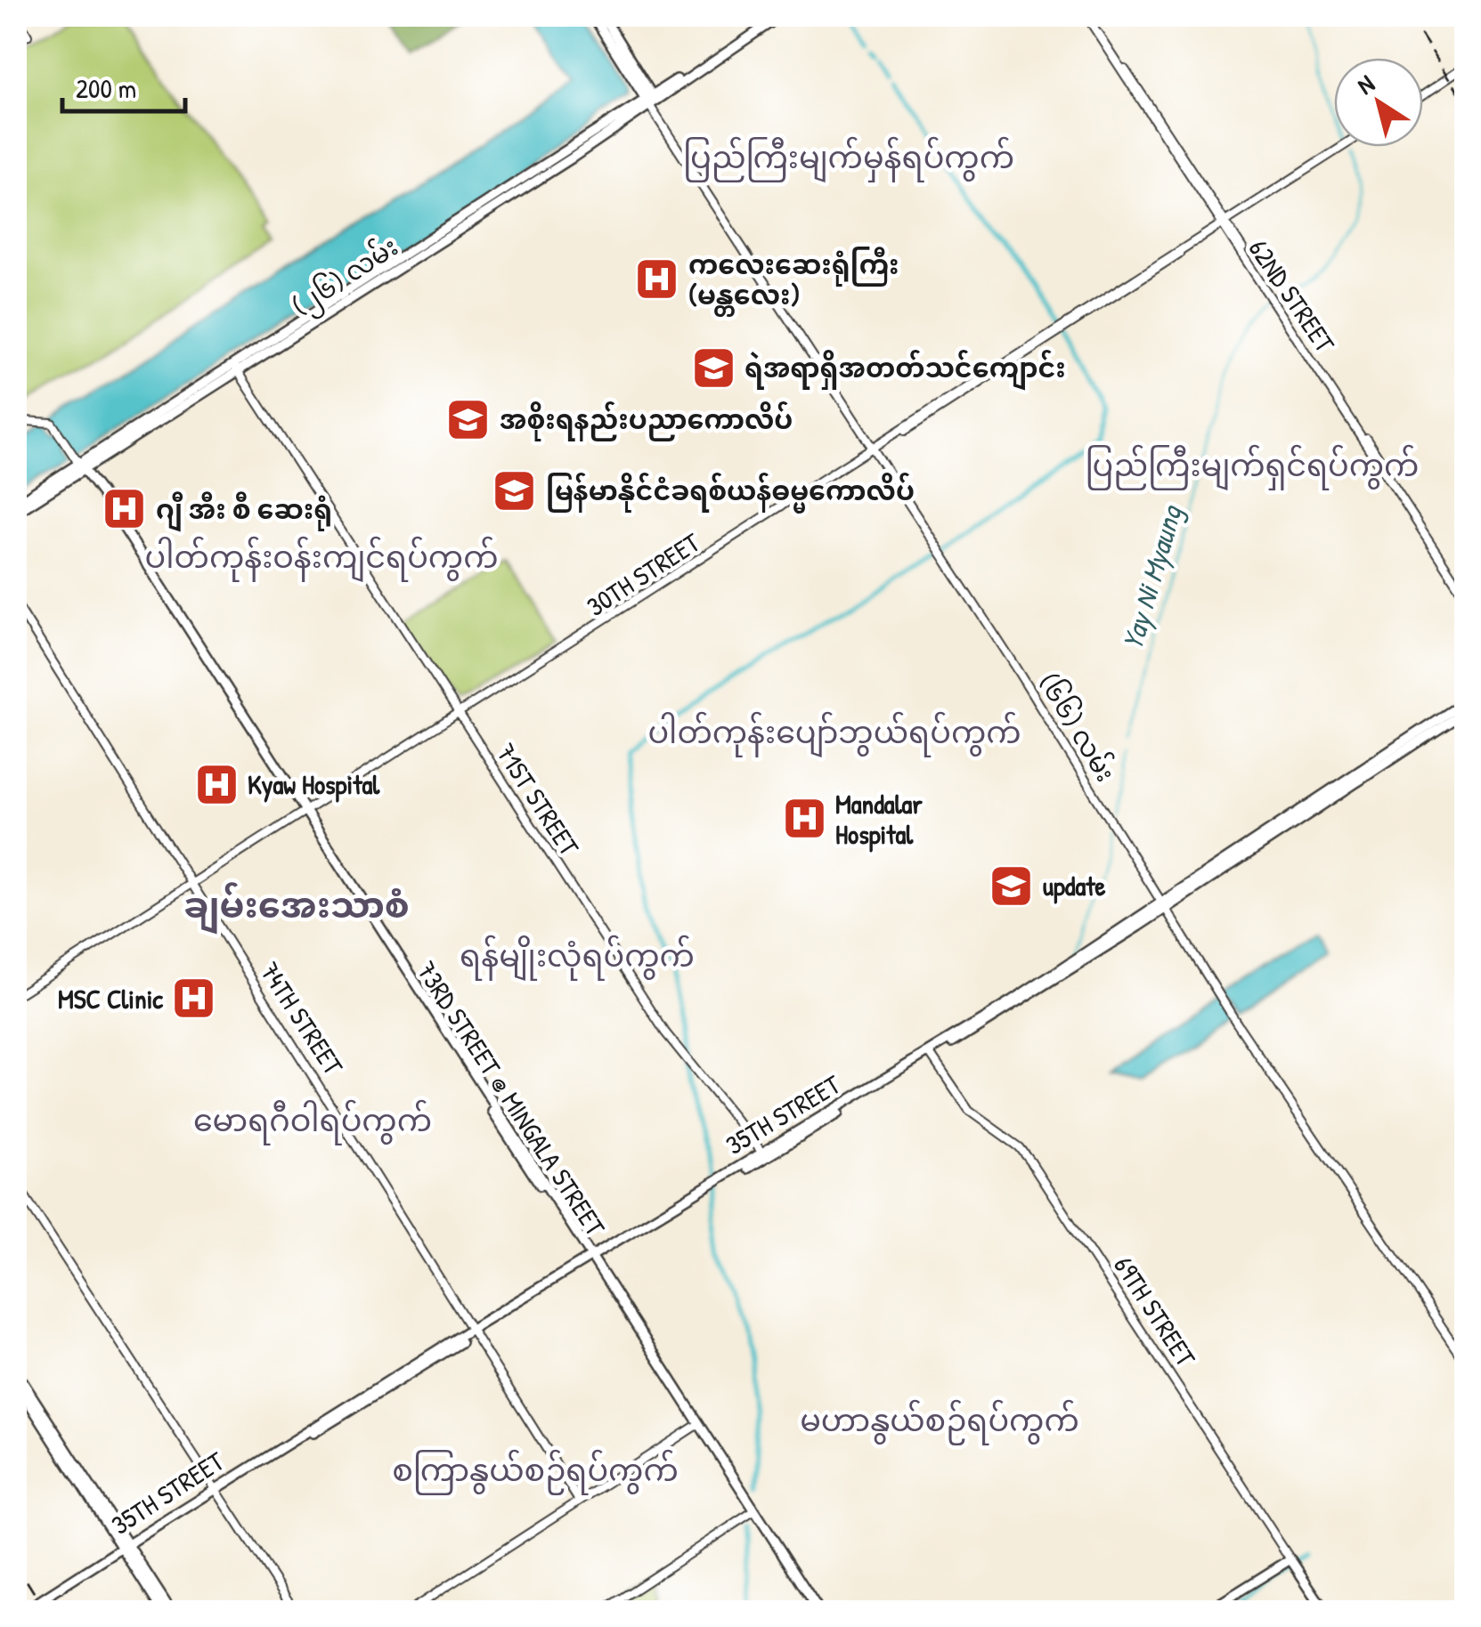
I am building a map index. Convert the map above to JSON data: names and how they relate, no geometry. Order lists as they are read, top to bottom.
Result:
{
  "streets": {
    "main road": [
      "(၂၆) လမ်း",
      "62ND STREET",
      "30TH STREET",
      "(၆၆) လမ်း",
      "71ST STREET",
      "74TH STREET",
      "73RD STREET @ MINGALA STREET",
      "35TH STREET",
      "69TH STREET"
    ]
  },
  "crossings": [
    ["(၂၆) လမ်း", "(၆၆) လမ်း"],
    ["(၂၆) လမ်း", "71ST STREET"],
    ["(၂၆) လမ်း", "73RD STREET @ MINGALA STREET"],
    ["62ND STREET", "30TH STREET"],
    ["30TH STREET", "(၆၆) လမ်း"],
    ["30TH STREET", "71ST STREET"],
    ["30TH STREET", "74TH STREET"],
    ["30TH STREET", "73RD STREET @ MINGALA STREET"],
    ["(၆၆) လမ်း", "35TH STREET"],
    ["71ST STREET", "35TH STREET"],
    ["74TH STREET", "35TH STREET"],
    ["73RD STREET @ MINGALA STREET", "35TH STREET"],
    ["35TH STREET", "69TH STREET"]
  ],
  "districts": [
    "ပြည်ကြီးမျက်မှန်ရပ်ကွက်",
    "ပြည်ကြီးမျက်ရှင်ရပ်ကွက်",
    "ပါတ်ကုန်းဝန်းကျင်ရပ်ကွက်",
    "ပါတ်ကုန်းပျော်ဘွယ်ရပ်ကွက်",
    "ချမ်းအေးသာစံ",
    "ရန်မျိုးလုံရပ်ကွက်",
    "မောရဂီဝါရပ်ကွက်",
    "မဟာနွယ်စဉ်ရပ်ကွက်",
    "စကြာနွယ်စဉ်ရပ်ကွက်"
  ],
  "water": ["Yay Ni Myaung"],
  "places": {
    "hospital": [
      "ကလေးဆေးရုံကြီး (မန္တလေး)",
      "ဂျီ အီး စီ ဆေးရုံ",
      "Kyaw Hospital",
      "Mandalar Hospital",
      "MSC Clinic"
    ],
    "school or university": [
      "ရဲအရာရှိအတတ်သင်ကျောင်း",
      "အစိုးရနည်းပညာကောလိပ်",
      "မြန်မာနိုင်ငံခရစ်ယန်ဓမ္မကောလိပ်",
      "update"
    ]
  },
  "scale_bar": "200 m",
  "north": "top left"
}
